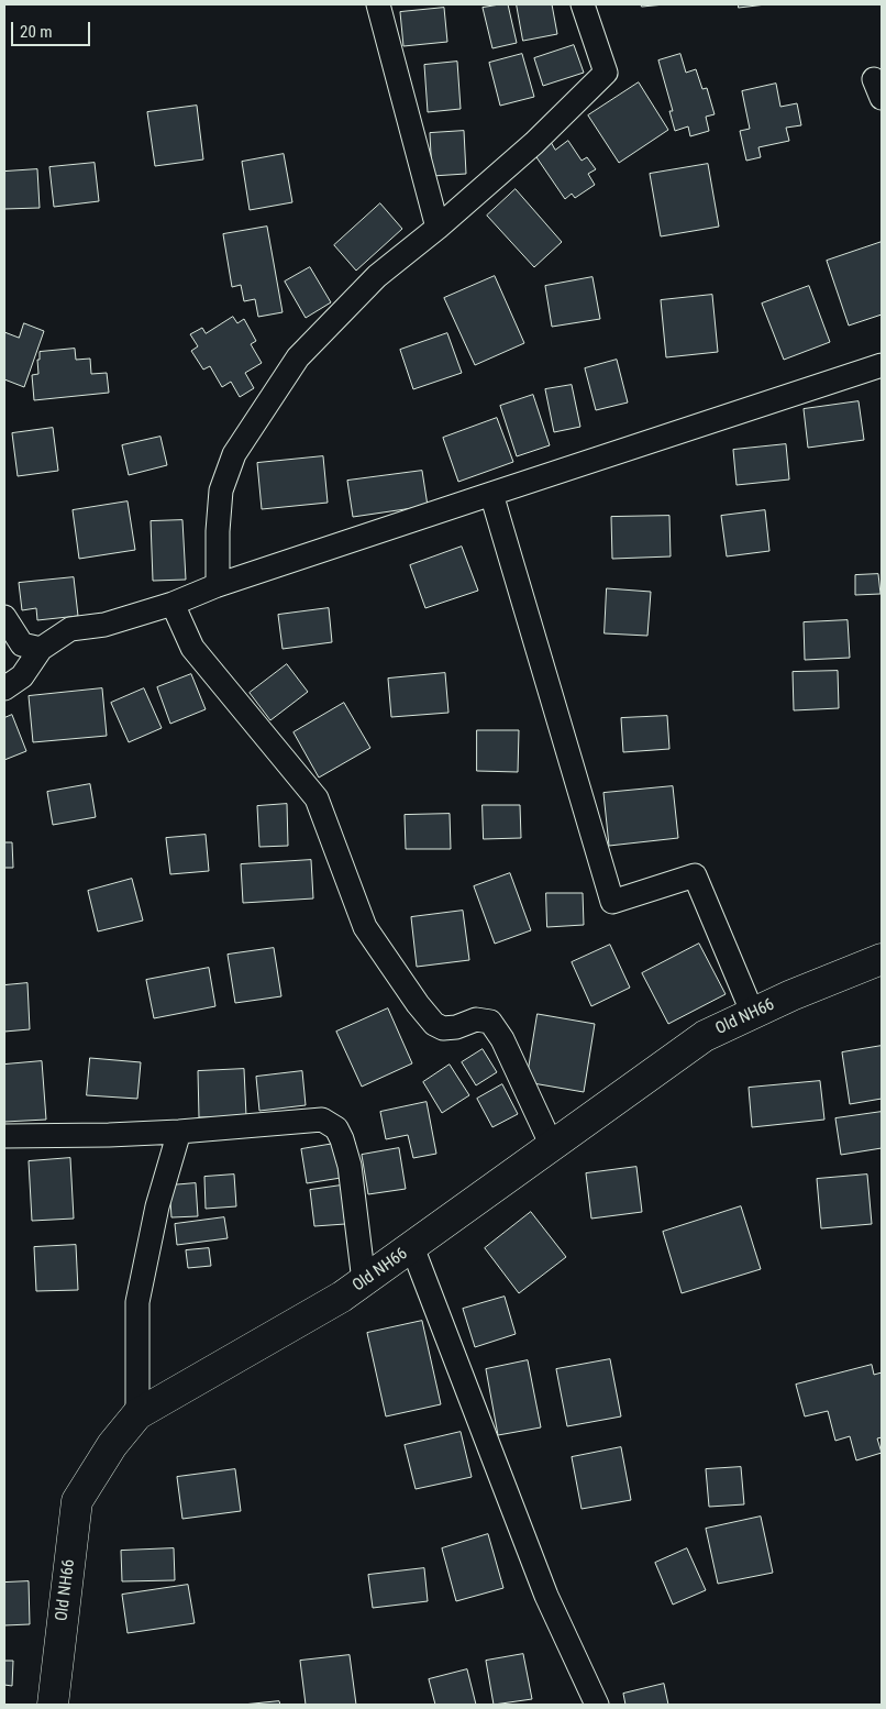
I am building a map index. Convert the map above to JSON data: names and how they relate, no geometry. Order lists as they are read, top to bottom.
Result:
{
  "streets": {
    "main road": ["Old NH66"]
  },
  "scale_bar": "20 m"
}
